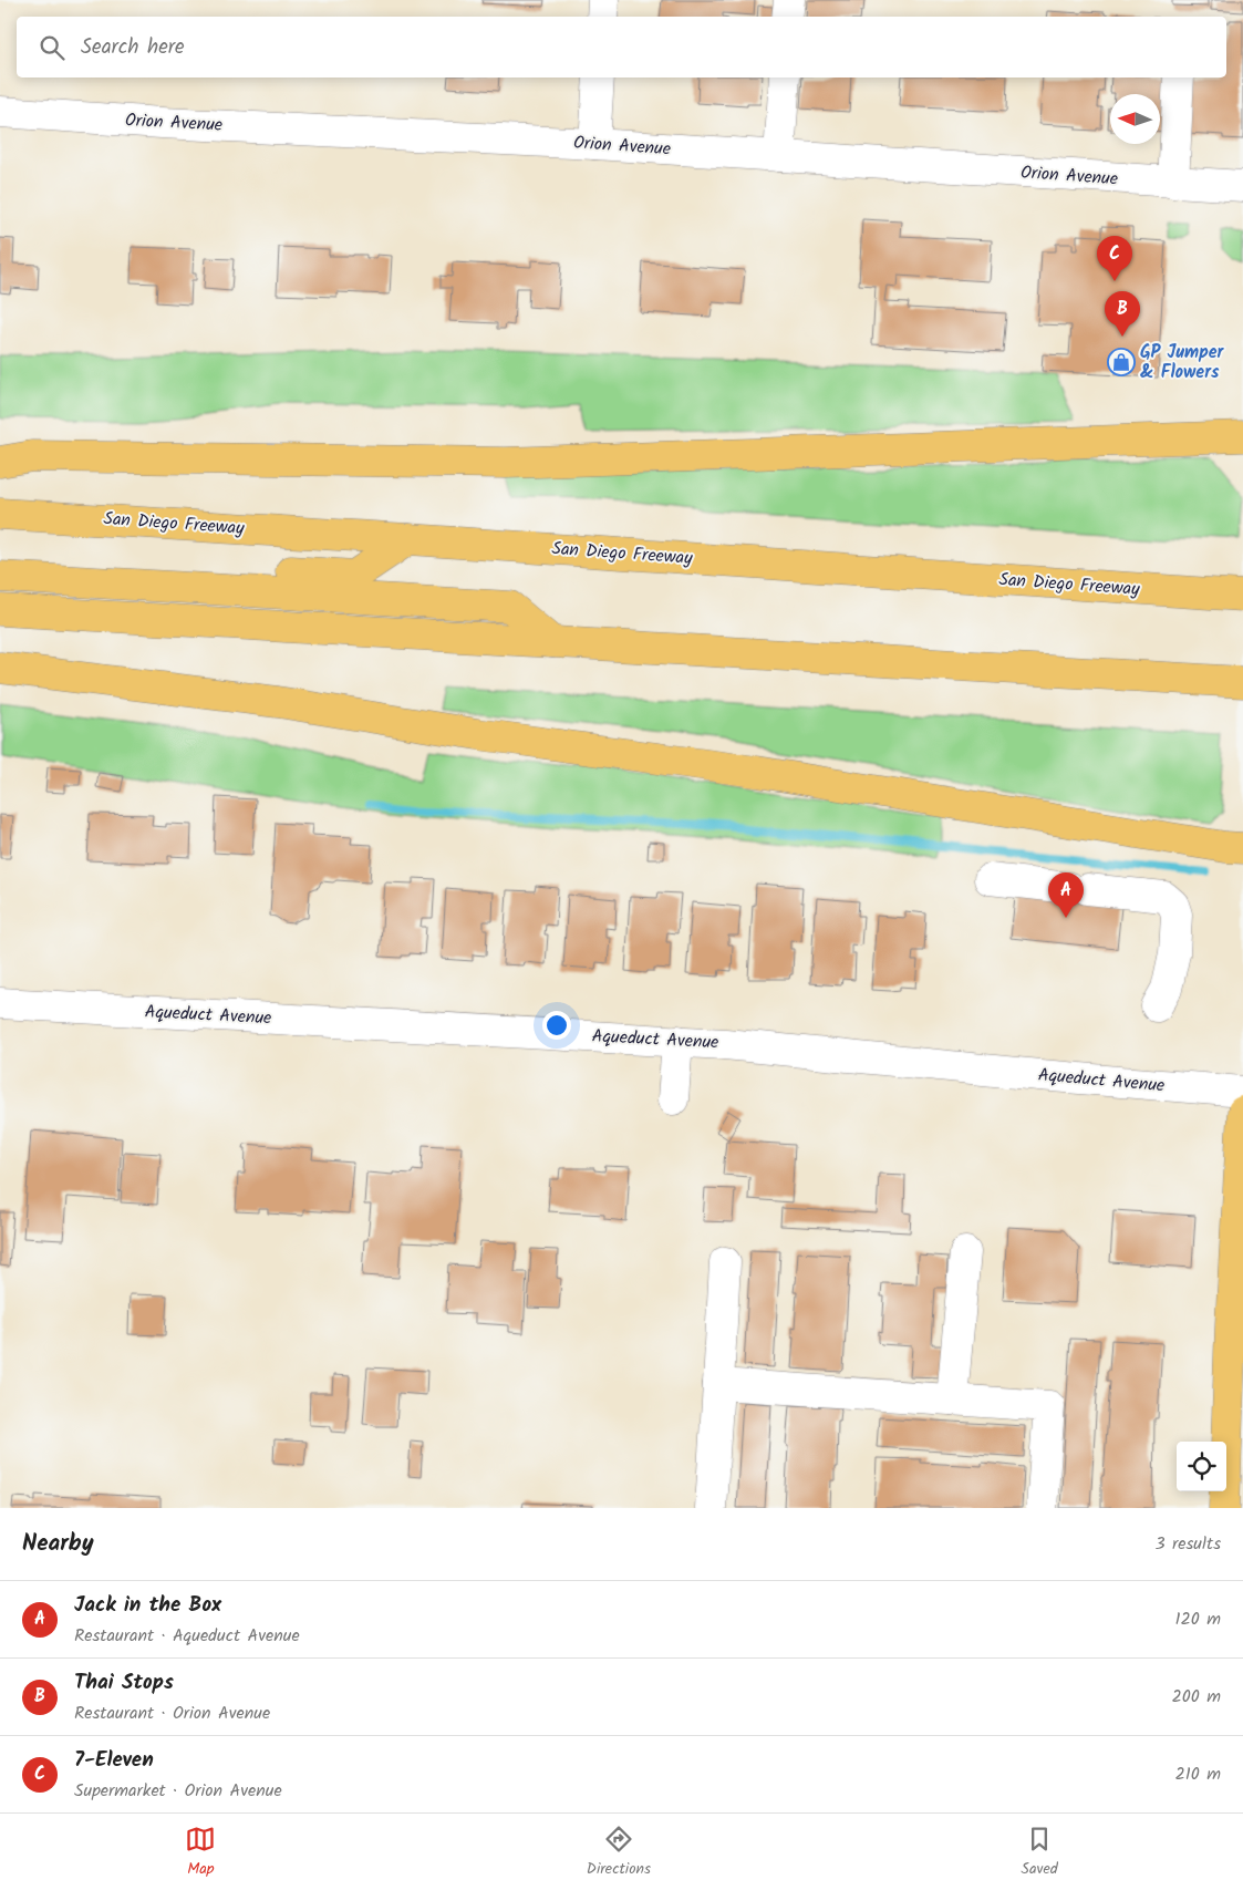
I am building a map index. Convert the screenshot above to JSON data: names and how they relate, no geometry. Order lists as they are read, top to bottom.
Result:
{
  "streets": {
    "main road": ["San Diego Freeway"],
    "street": ["Orion Avenue", "Aqueduct Avenue"]
  },
  "places": {
    "shop": ["GP Jumper & Flowers"]
  },
  "north": "left",
  "page": {
    "search": "Search here",
    "pins": ["C", "B", "A"],
    "heading": ["Nearby", "3 results"],
    "list": [
      {
        "mark": "A",
        "name": "Jack in the Box",
        "note": "Restaurant · Aqueduct Avenue",
        "value": "120 m"
      },
      {
        "mark": "B",
        "name": "Thai Stops",
        "note": "Restaurant · Orion Avenue",
        "value": "200 m"
      },
      {
        "mark": "C",
        "name": "7-Eleven",
        "note": "Supermarket · Orion Avenue",
        "value": "210 m"
      }
    ],
    "nav": ["Map", "Directions", "Saved"]
  }
}
